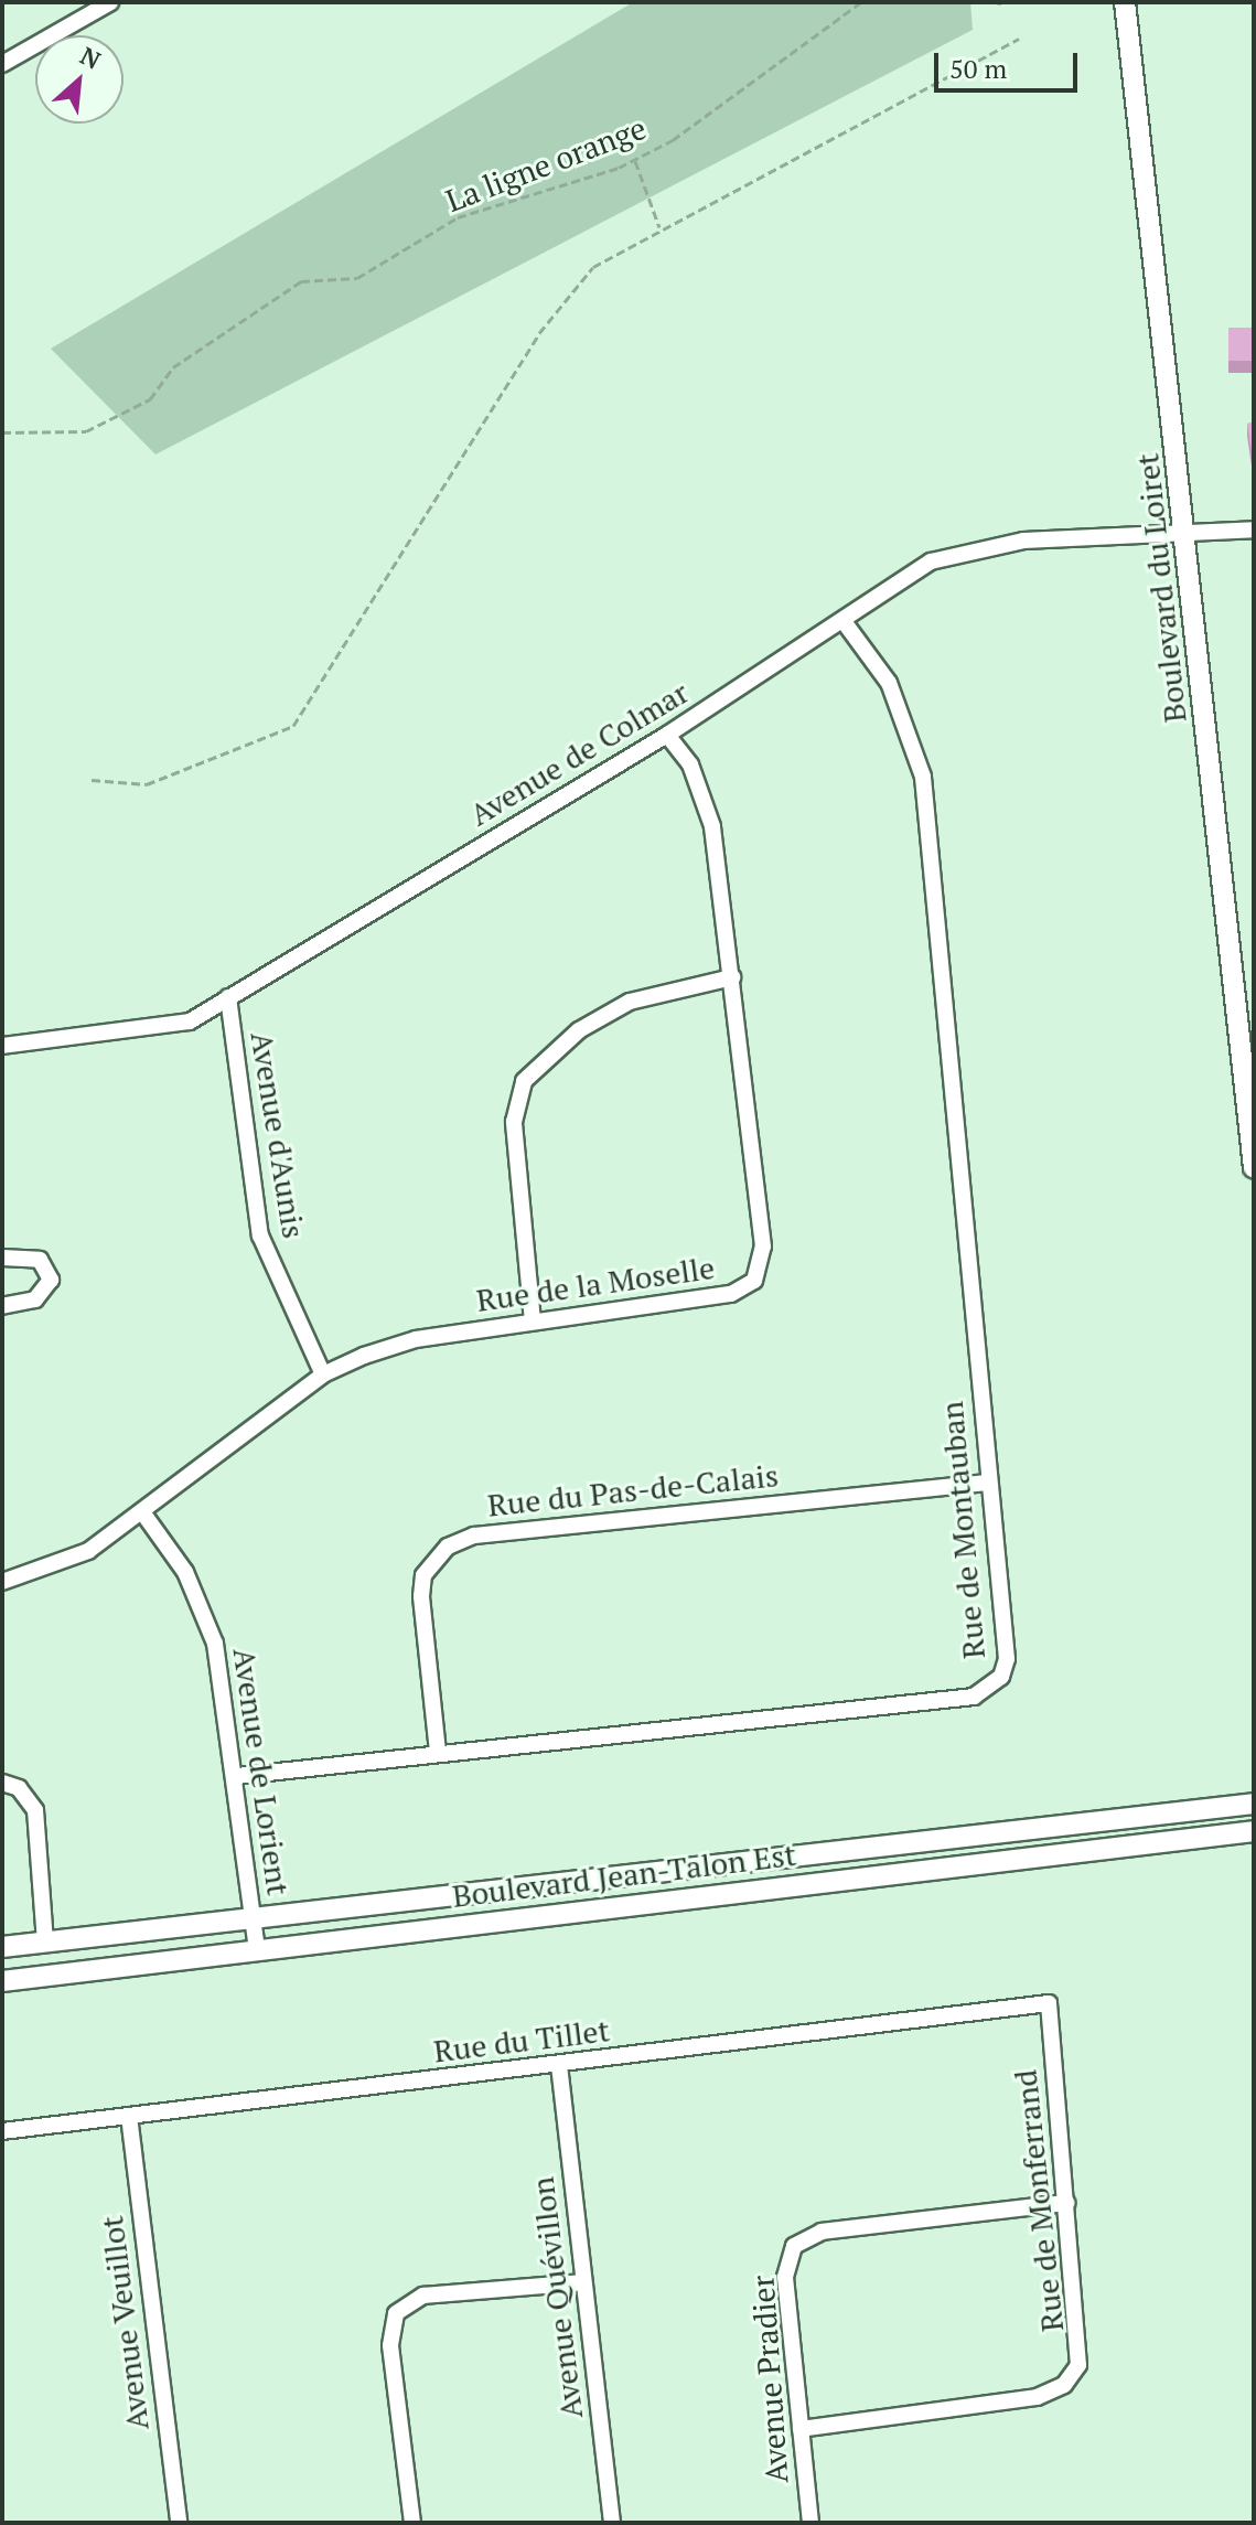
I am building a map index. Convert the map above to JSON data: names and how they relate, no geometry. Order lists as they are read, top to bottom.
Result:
{
  "streets": {
    "street": [
      "Boulevard du Loiret",
      "Avenue de Colmar",
      "Avenue d'Aunis",
      "Rue de la Moselle",
      "Rue du Pas-de-Calais",
      "Rue de Montauban",
      "Avenue de Lorient",
      "Boulevard Jean-Talon Est",
      "Rue du Tillet",
      "Rue de Monferrand",
      "Avenue Quévillon",
      "Avenue Veuillot",
      "Avenue Pradier"
    ],
    "path": ["La ligne orange"]
  },
  "crossings": [
    ["Boulevard du Loiret", "Avenue de Colmar"],
    ["Avenue de Colmar", "Avenue d'Aunis"],
    ["Avenue de Colmar", "Rue de la Moselle"],
    ["Avenue de Colmar", "Rue de Montauban"],
    ["Avenue d'Aunis", "Rue de la Moselle"],
    ["Rue de la Moselle", "Avenue de Lorient"],
    ["Rue du Pas-de-Calais", "Rue de Montauban"],
    ["Rue de Montauban", "Avenue de Lorient"],
    ["Avenue de Lorient", "Boulevard Jean-Talon Est"],
    ["Rue du Tillet", "Rue de Monferrand"],
    ["Rue du Tillet", "Avenue Quévillon"],
    ["Rue du Tillet", "Avenue Veuillot"],
    ["Rue de Monferrand", "Avenue Pradier"]
  ],
  "scale_bar": "50 m",
  "north": "top right"
}
